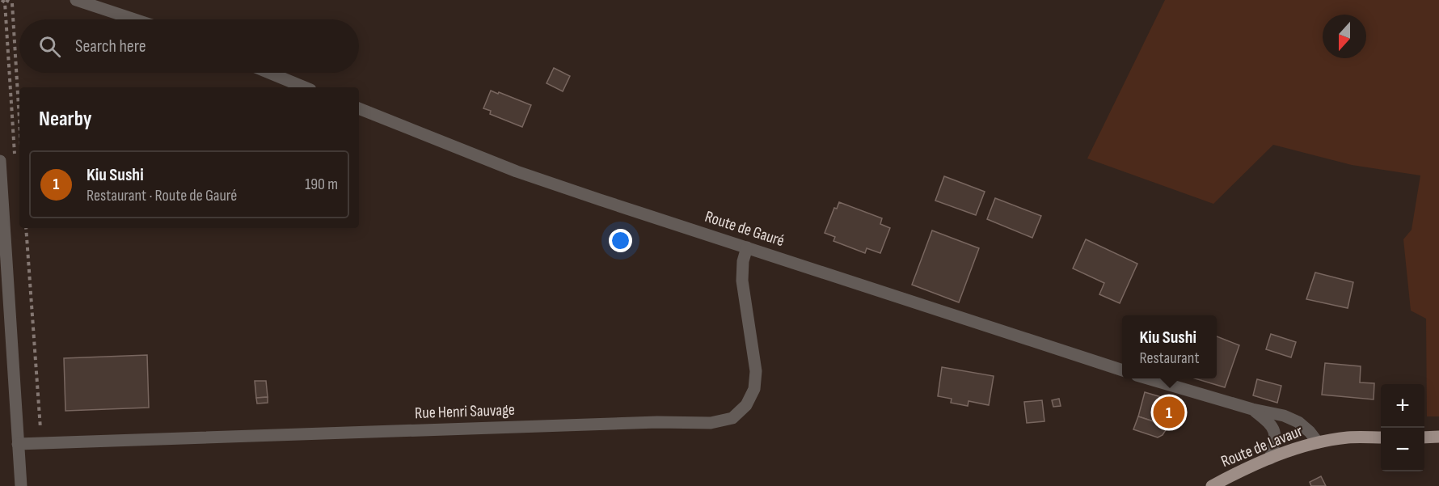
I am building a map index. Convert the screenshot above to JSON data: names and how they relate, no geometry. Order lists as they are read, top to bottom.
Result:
{
  "streets": {
    "main road": ["Route de Lavaur"],
    "street": ["Route de Gauré", "Rue Henri Sauvage"]
  },
  "crossings": [
    ["Route de Gauré", "Rue Henri Sauvage"]
  ],
  "north": "bottom",
  "page": {
    "search": "Search here",
    "heading": "Nearby",
    "list": [
      {
        "mark": "1",
        "name": "Kiu Sushi",
        "note": "Restaurant · Route de Gauré",
        "value": "190 m"
      }
    ],
    "popup": ["Kiu Sushi", "Restaurant"],
    "map_buttons": ["+", "−"],
    "pins": "1"
  }
}
